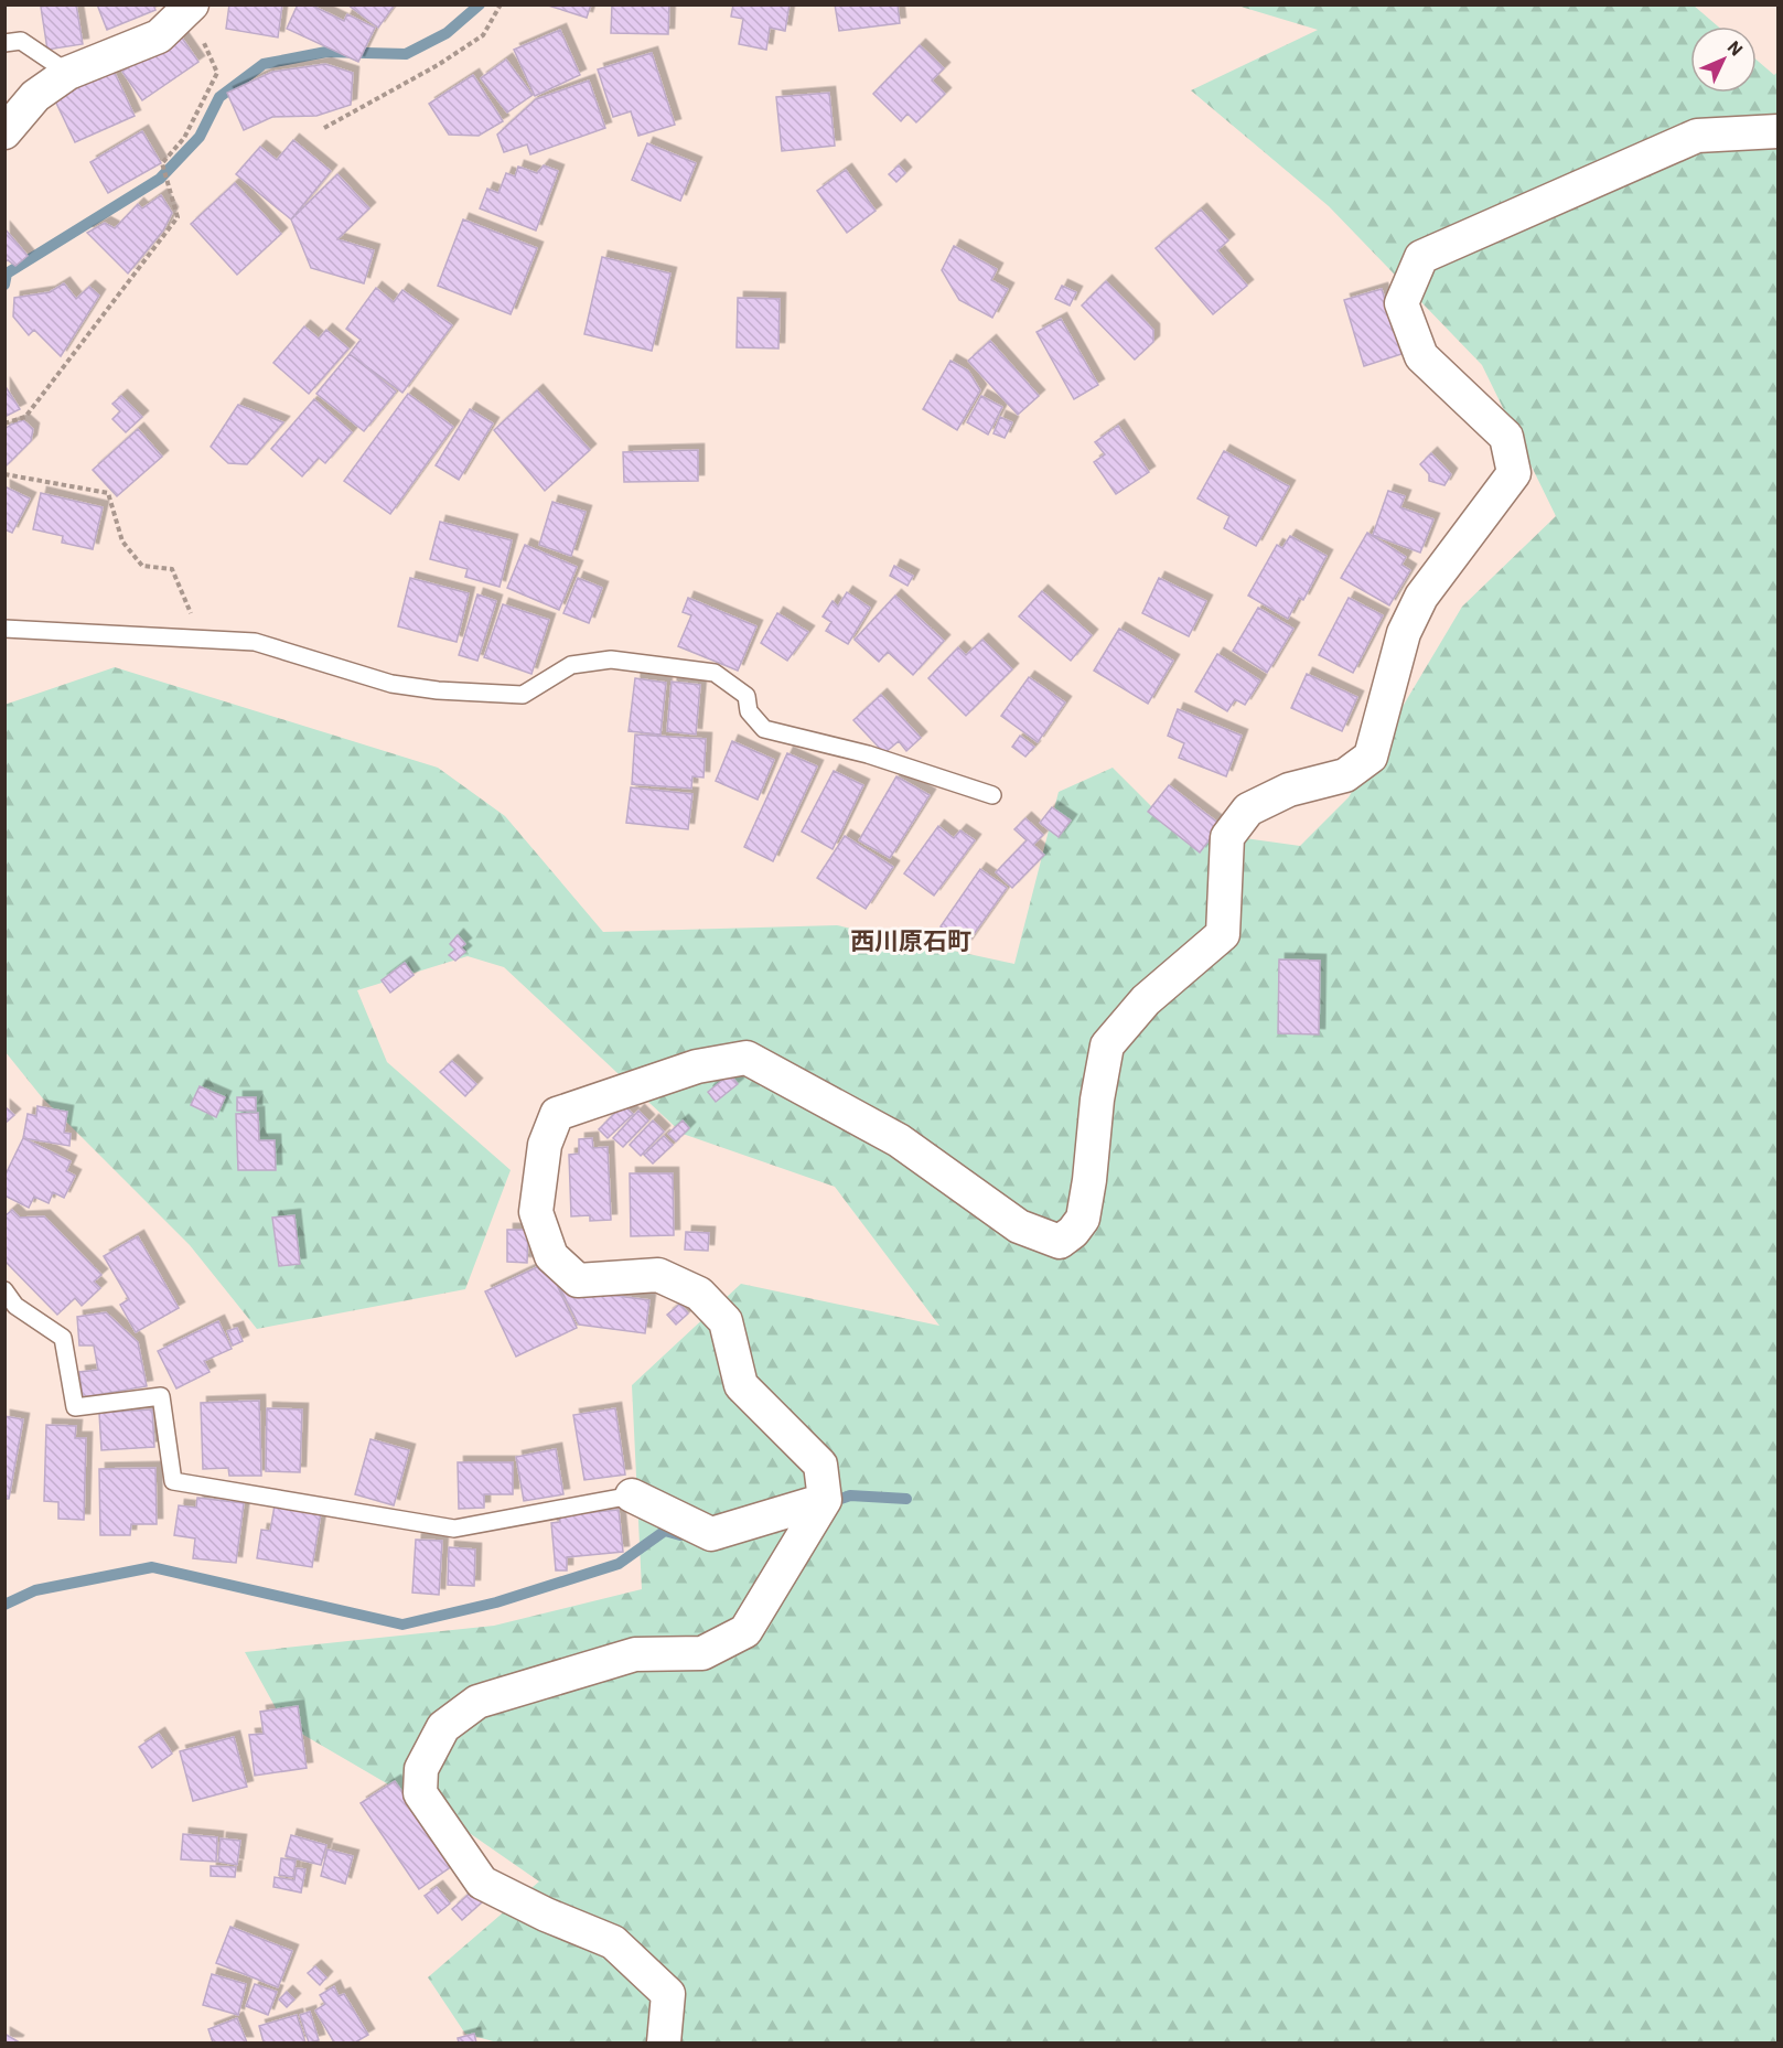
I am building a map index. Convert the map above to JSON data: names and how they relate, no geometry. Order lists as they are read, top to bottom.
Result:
{
  "districts": ["西川原石町"],
  "north": "top right"
}
